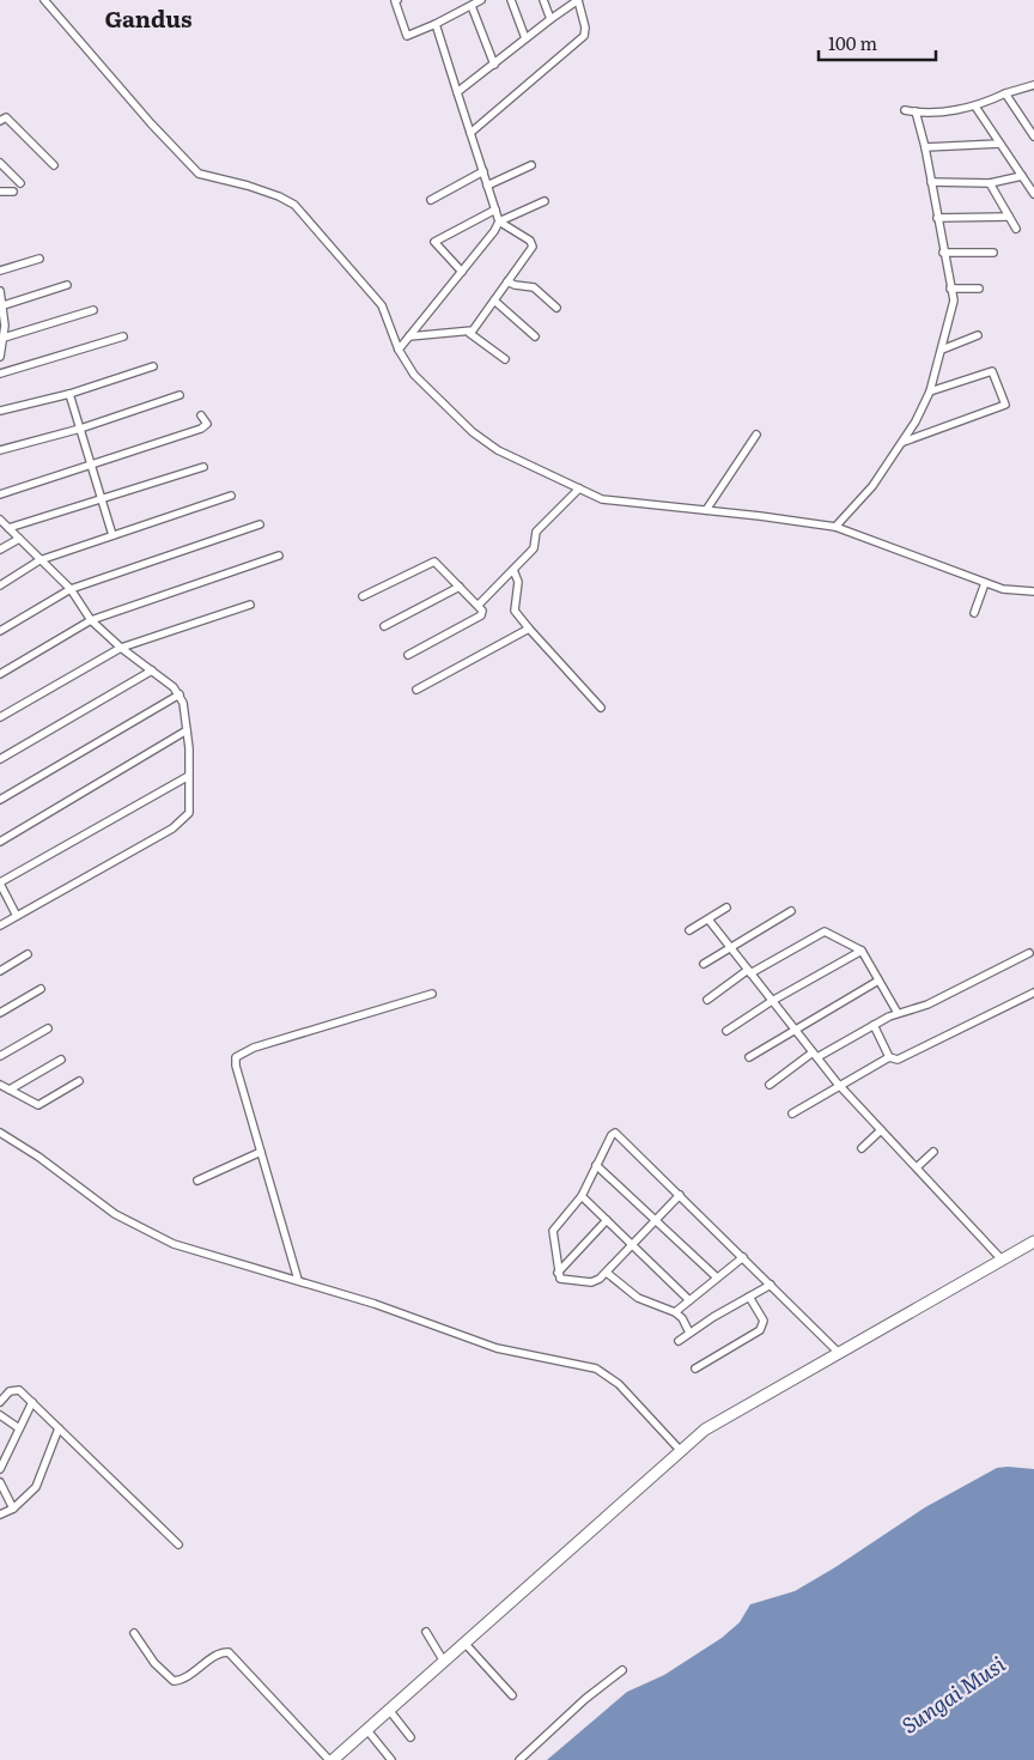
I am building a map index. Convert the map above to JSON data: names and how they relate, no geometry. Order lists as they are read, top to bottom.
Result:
{
  "districts": ["Gandus"],
  "water": ["Sungai Musi"],
  "scale_bar": "100 m"
}
